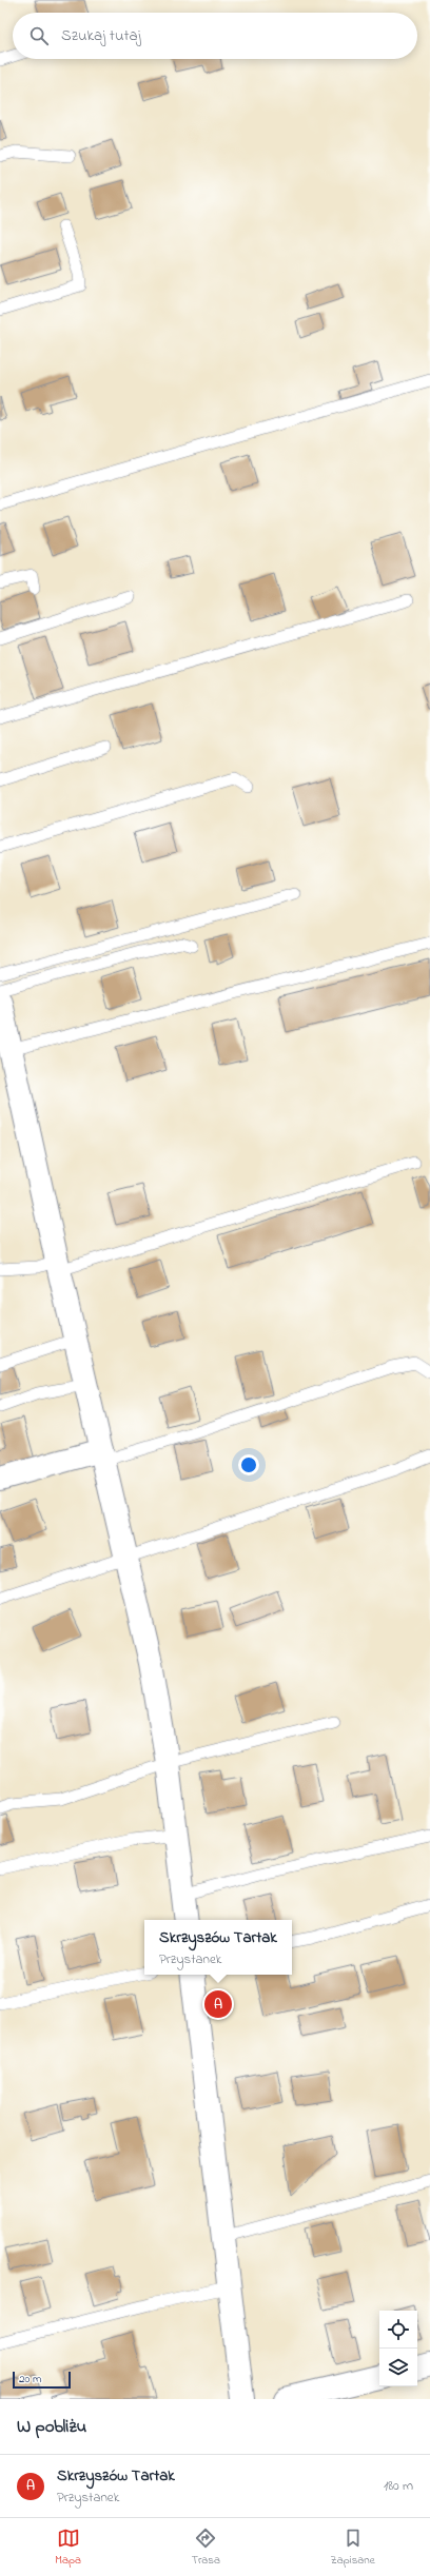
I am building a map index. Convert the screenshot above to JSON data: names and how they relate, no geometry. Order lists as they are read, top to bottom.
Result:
{
  "scale_bar": "20 m",
  "page": {
    "search": "Szukaj tutaj",
    "popup": ["Skrzyszów Tartak", "Przystanek"],
    "pins": "A",
    "scale": "20 m",
    "heading": "W pobliżu",
    "list": [
      {
        "mark": "A",
        "name": "Skrzyszów Tartak",
        "note": "Przystanek",
        "value": "180 m"
      }
    ],
    "nav": ["Mapa", "Trasa", "Zapisane"]
  }
}
